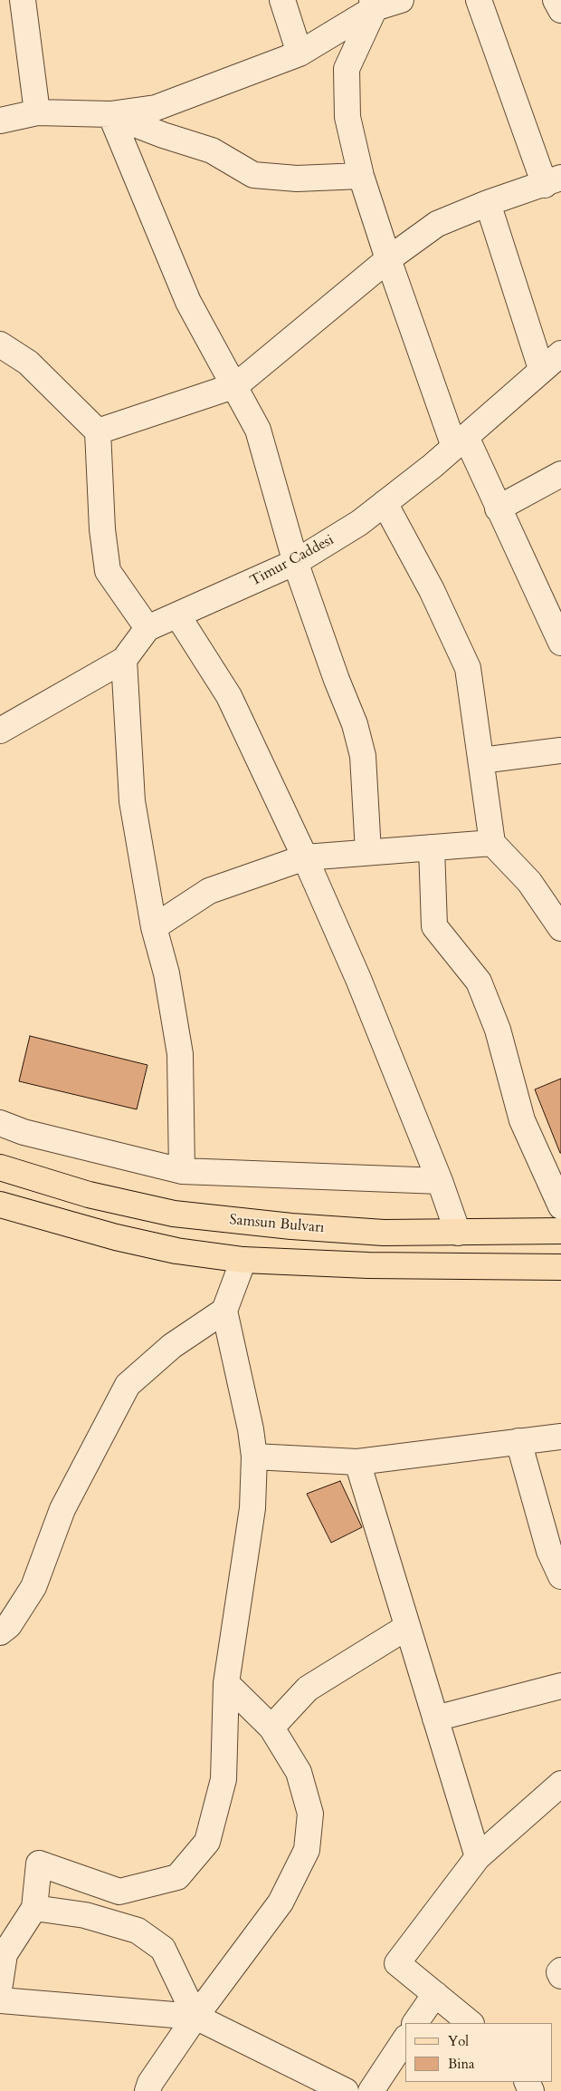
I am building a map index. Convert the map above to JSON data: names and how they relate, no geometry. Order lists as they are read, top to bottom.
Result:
{
  "streets": {
    "main road": ["Samsun Bulvarı"],
    "street": ["Timur Caddesi"]
  },
  "legend": ["Yol", "Bina"]
}
